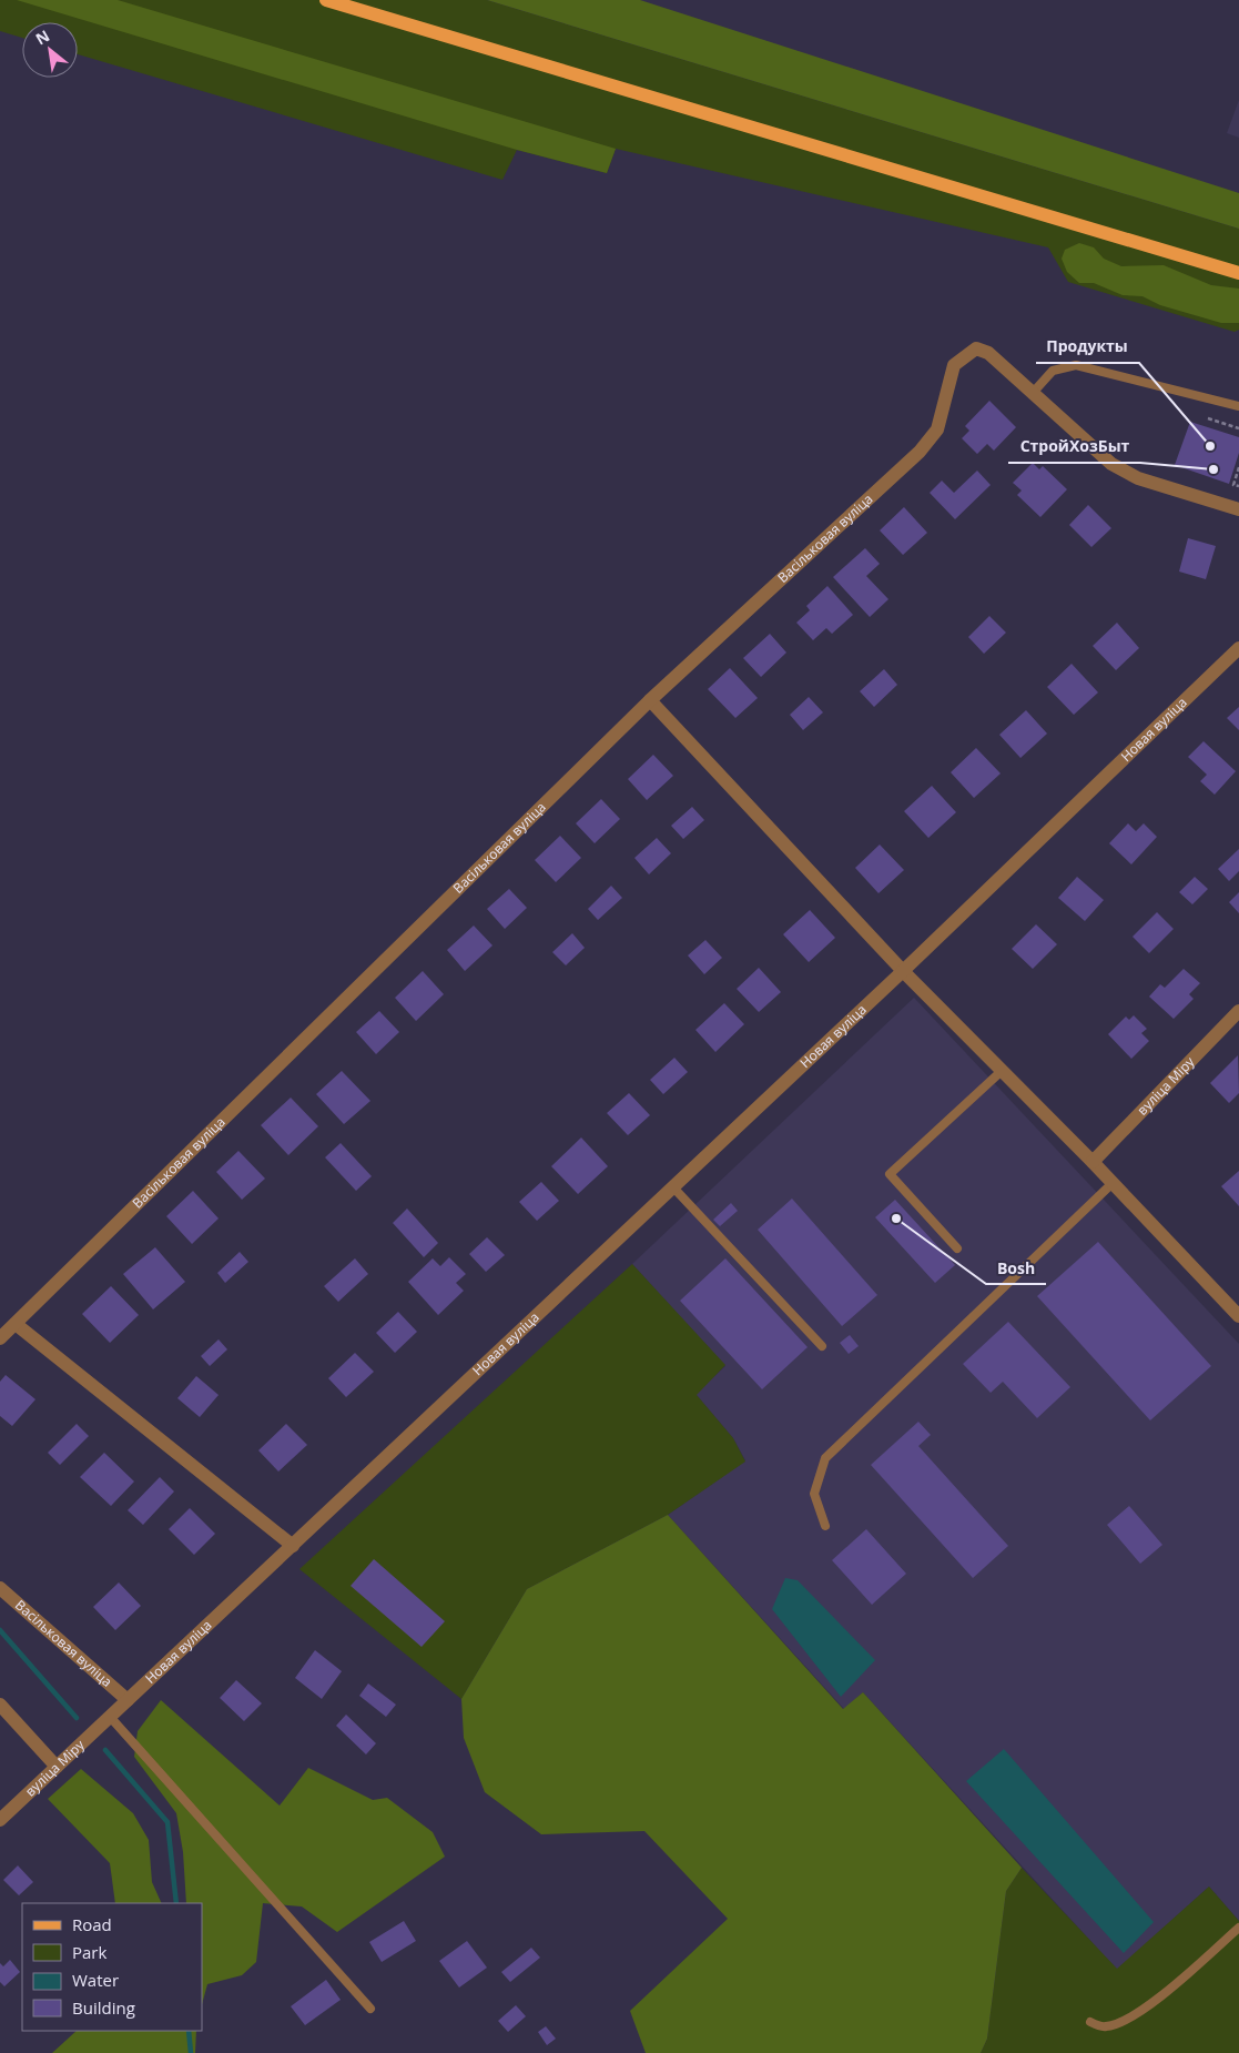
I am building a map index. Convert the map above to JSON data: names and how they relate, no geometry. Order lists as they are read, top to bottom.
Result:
{
  "streets": {
    "street": ["Васільковая вуліца", "Новая вуліца", "вуліца Міру"]
  },
  "crossings": [
    ["Васільковая вуліца", "Новая вуліца"],
    ["Новая вуліца", "вуліца Міру"]
  ],
  "places": ["Продукты", "СтройХозБыт", "Bosh"],
  "legend": [
    "Road",
    "Park",
    "Water",
    "Building"
  ],
  "north": "top left"
}
